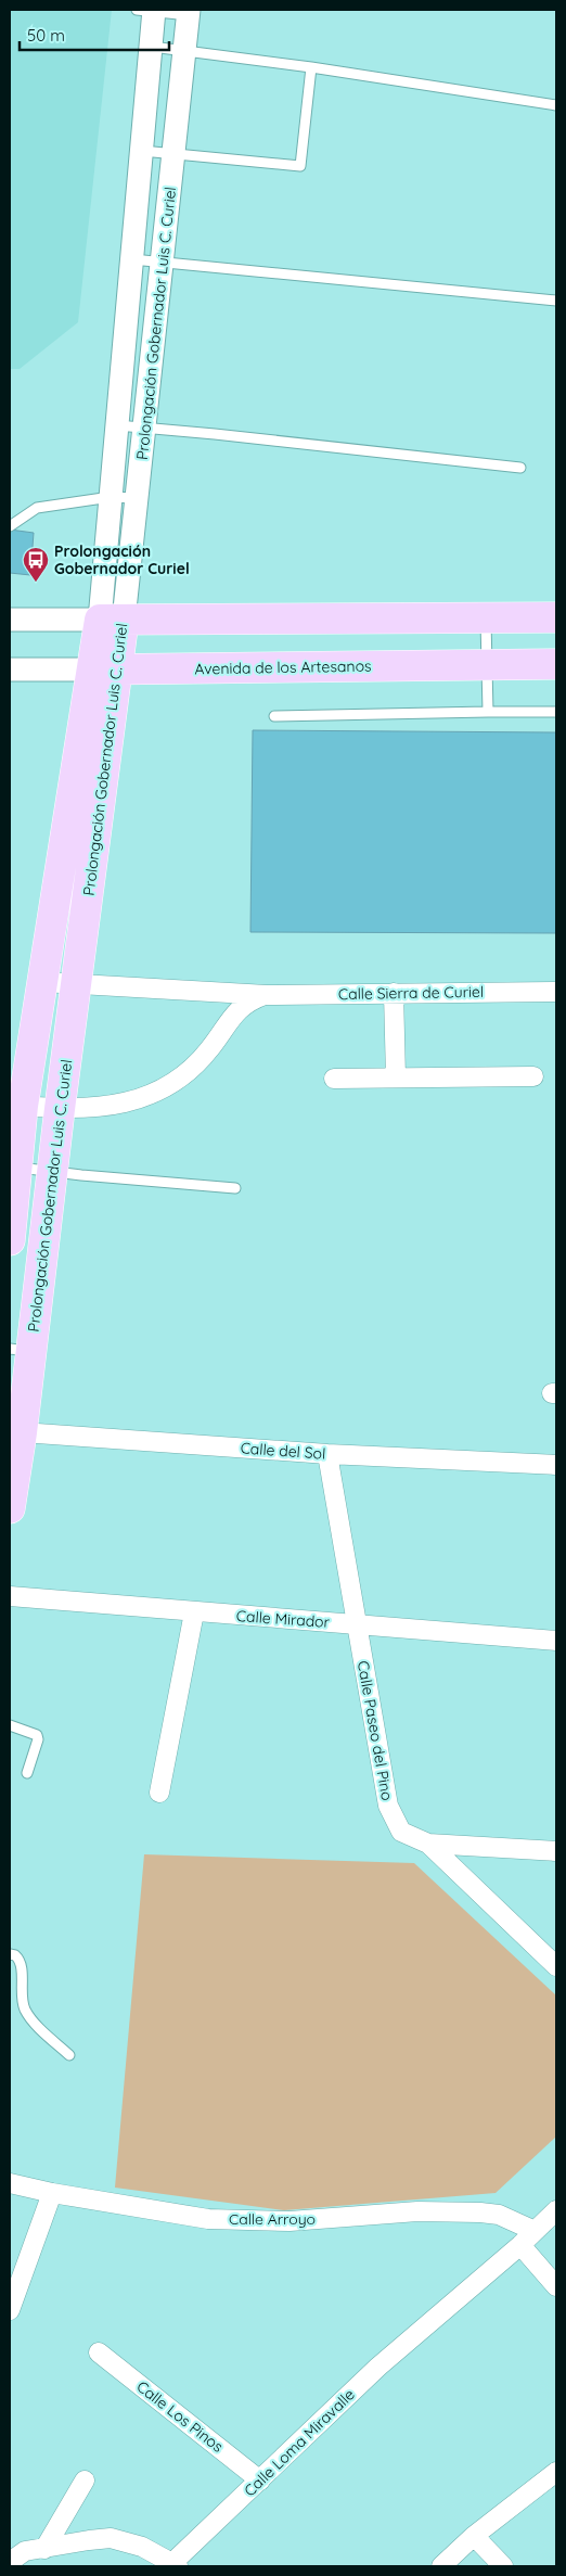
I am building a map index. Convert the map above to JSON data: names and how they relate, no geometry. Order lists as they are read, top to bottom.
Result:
{
  "streets": {
    "main road": ["Prolongación Gobernador Luis C. Curiel", "Avenida de los Artesanos"],
    "street": [
      "Calle Sierra de Curiel",
      "Calle del Sol",
      "Calle Mirador",
      "Calle Paseo del Pino",
      "Calle Arroyo",
      "Calle Los Pinos",
      "Calle Loma Miravalle"
    ]
  },
  "crossings": [
    ["Prolongación Gobernador Luis C. Curiel", "Avenida de los Artesanos"],
    ["Prolongación Gobernador Luis C. Curiel", "Calle Sierra de Curiel"],
    ["Prolongación Gobernador Luis C. Curiel", "Calle del Sol"],
    ["Calle del Sol", "Calle Paseo del Pino"],
    ["Calle Mirador", "Calle Paseo del Pino"],
    ["Calle Arroyo", "Calle Loma Miravalle"],
    ["Calle Los Pinos", "Calle Loma Miravalle"]
  ],
  "places": {
    "bus stop": ["Prolongación Gobernador Curiel"]
  },
  "scale_bar": "50 m"
}
